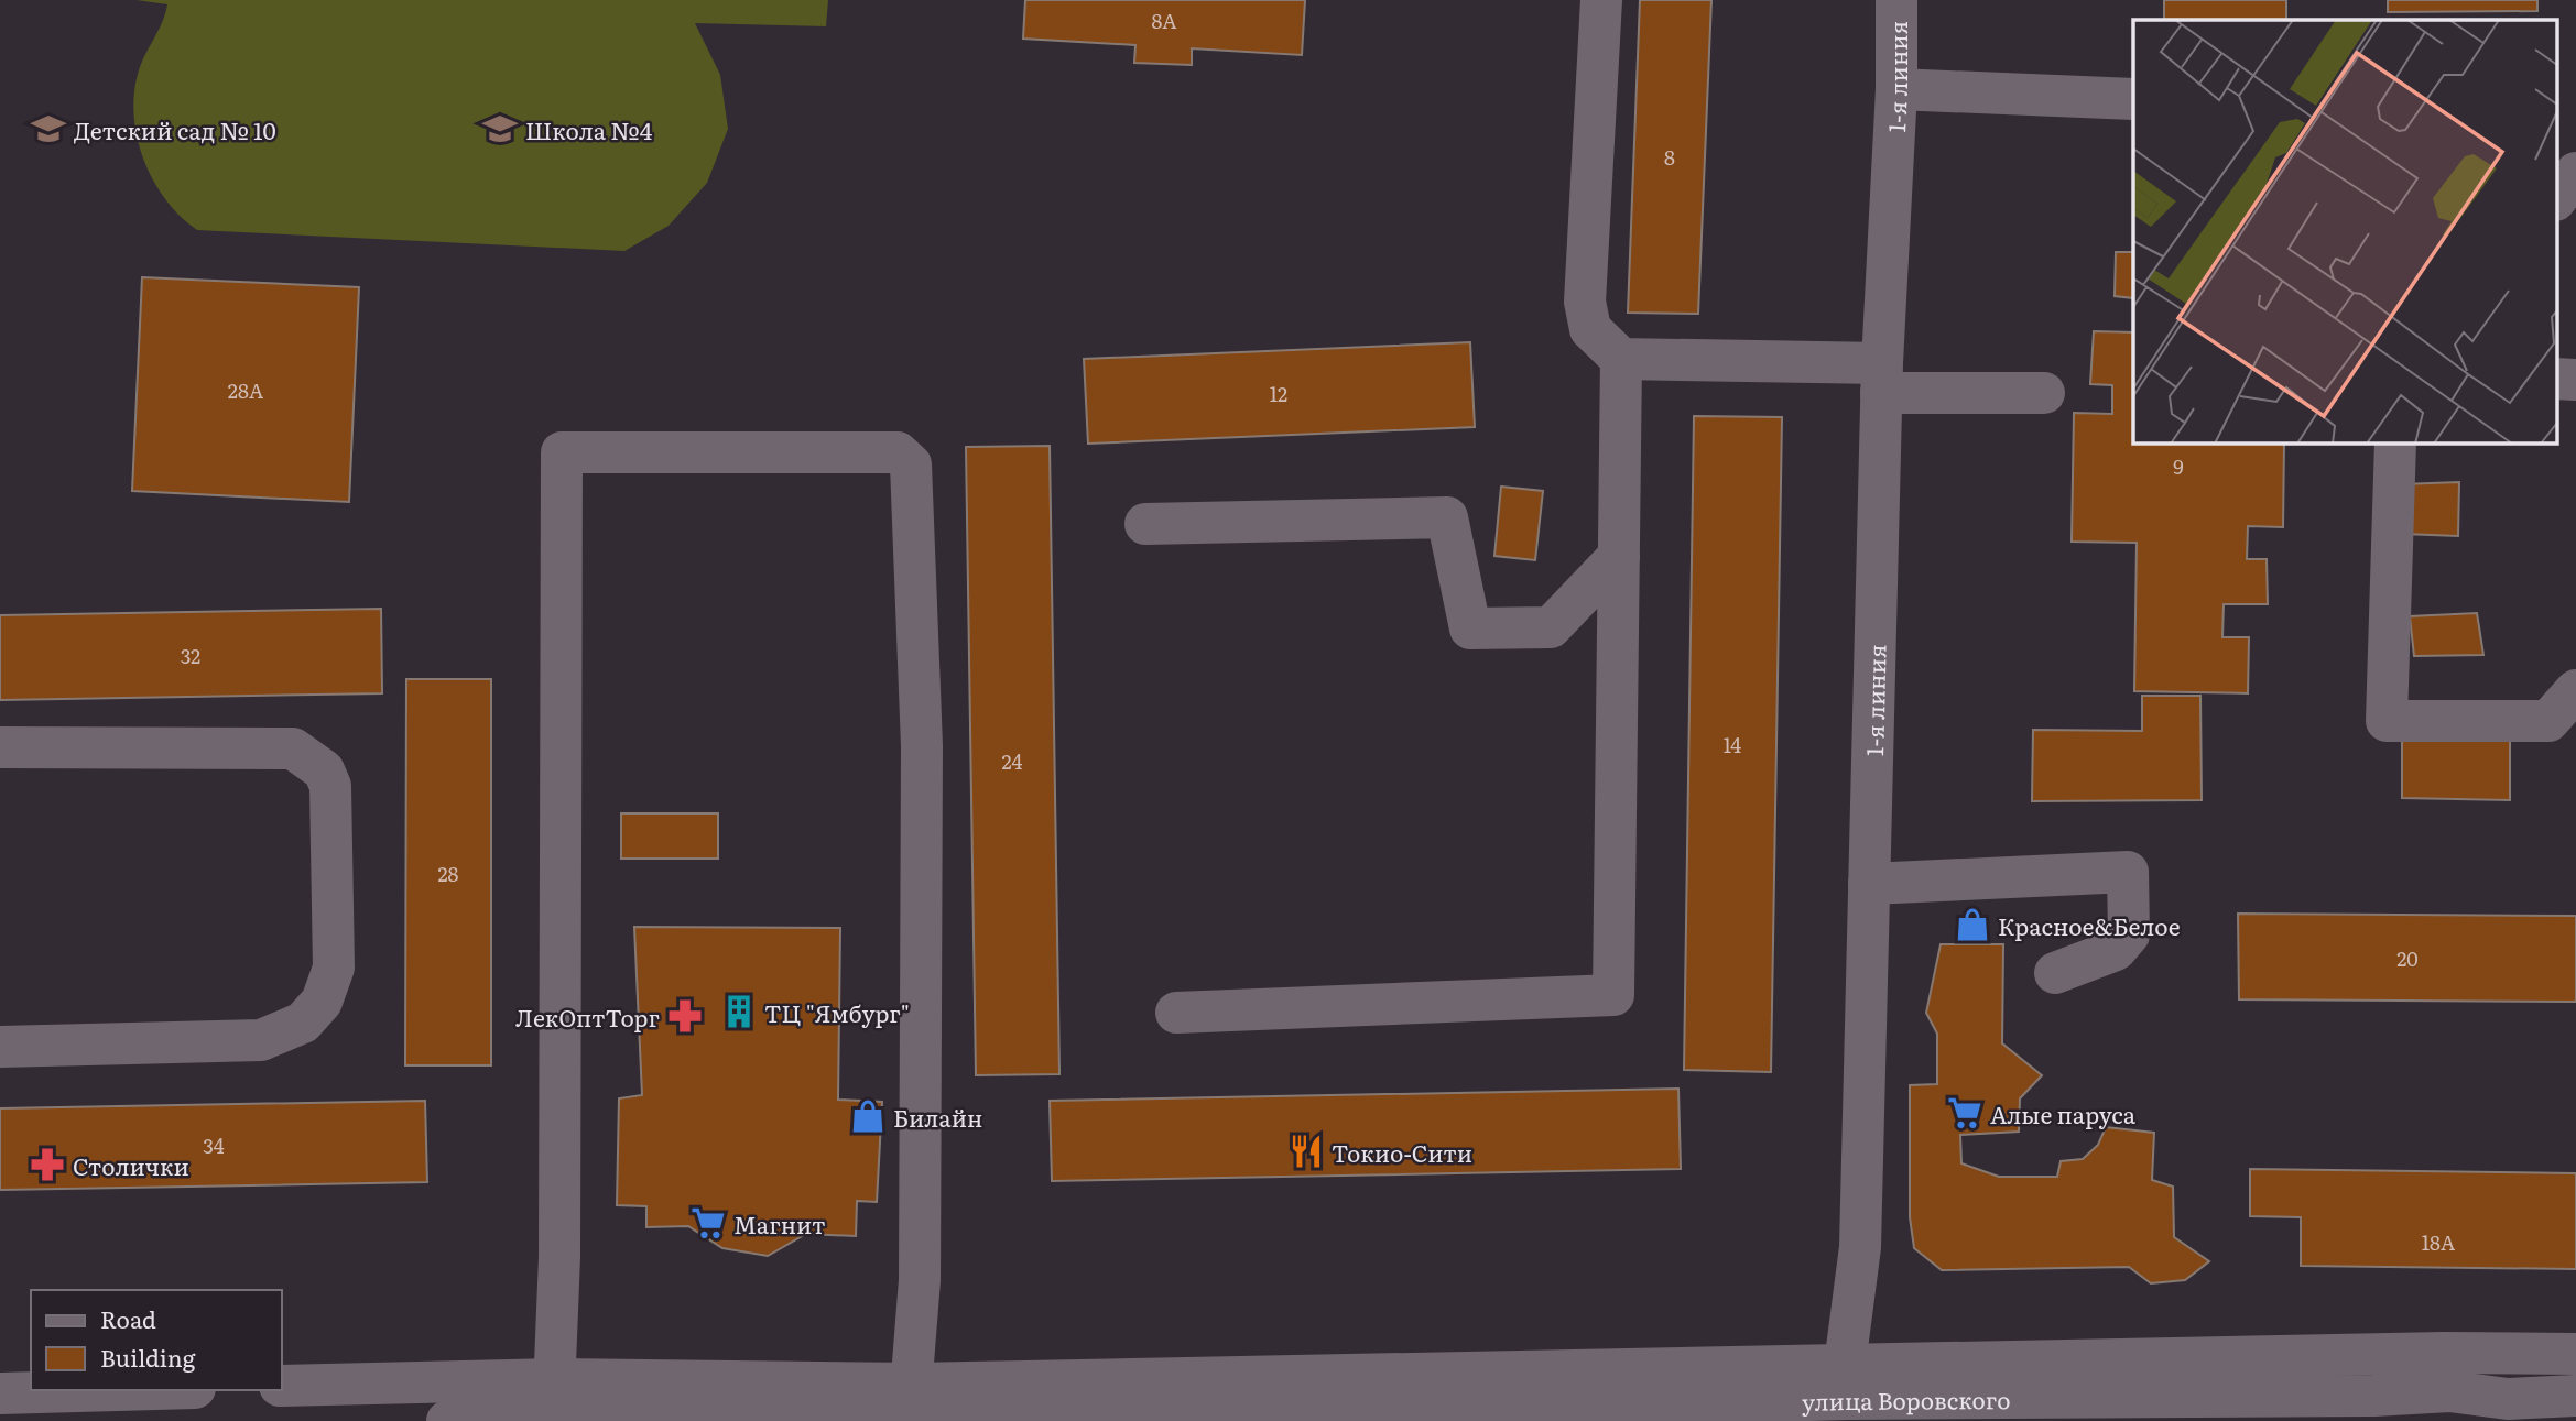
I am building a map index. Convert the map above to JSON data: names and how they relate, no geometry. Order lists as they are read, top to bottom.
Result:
{
  "streets": {
    "street": ["1-я линия", "улица Воровского"]
  },
  "crossings": [
    ["1-я линия", "улица Воровского"]
  ],
  "places": {
    "school or university": ["Детский сад № 10", "Школа №4"],
    "shop": ["Красное&Белое", "Билайн"],
    "building": ["ТЦ \"Ямбург\""],
    "pharmacy": ["ЛекОптТорг", "Столички"],
    "supermarket": ["Алые паруса", "Магнит"],
    "restaurant": ["Токио-Сити"]
  },
  "house_numbers": [
    "8А",
    "8",
    "28А",
    "12",
    "9",
    "32",
    "14",
    "24",
    "28",
    "20",
    "34",
    "18А"
  ],
  "legend": ["Road", "Building"]
}
